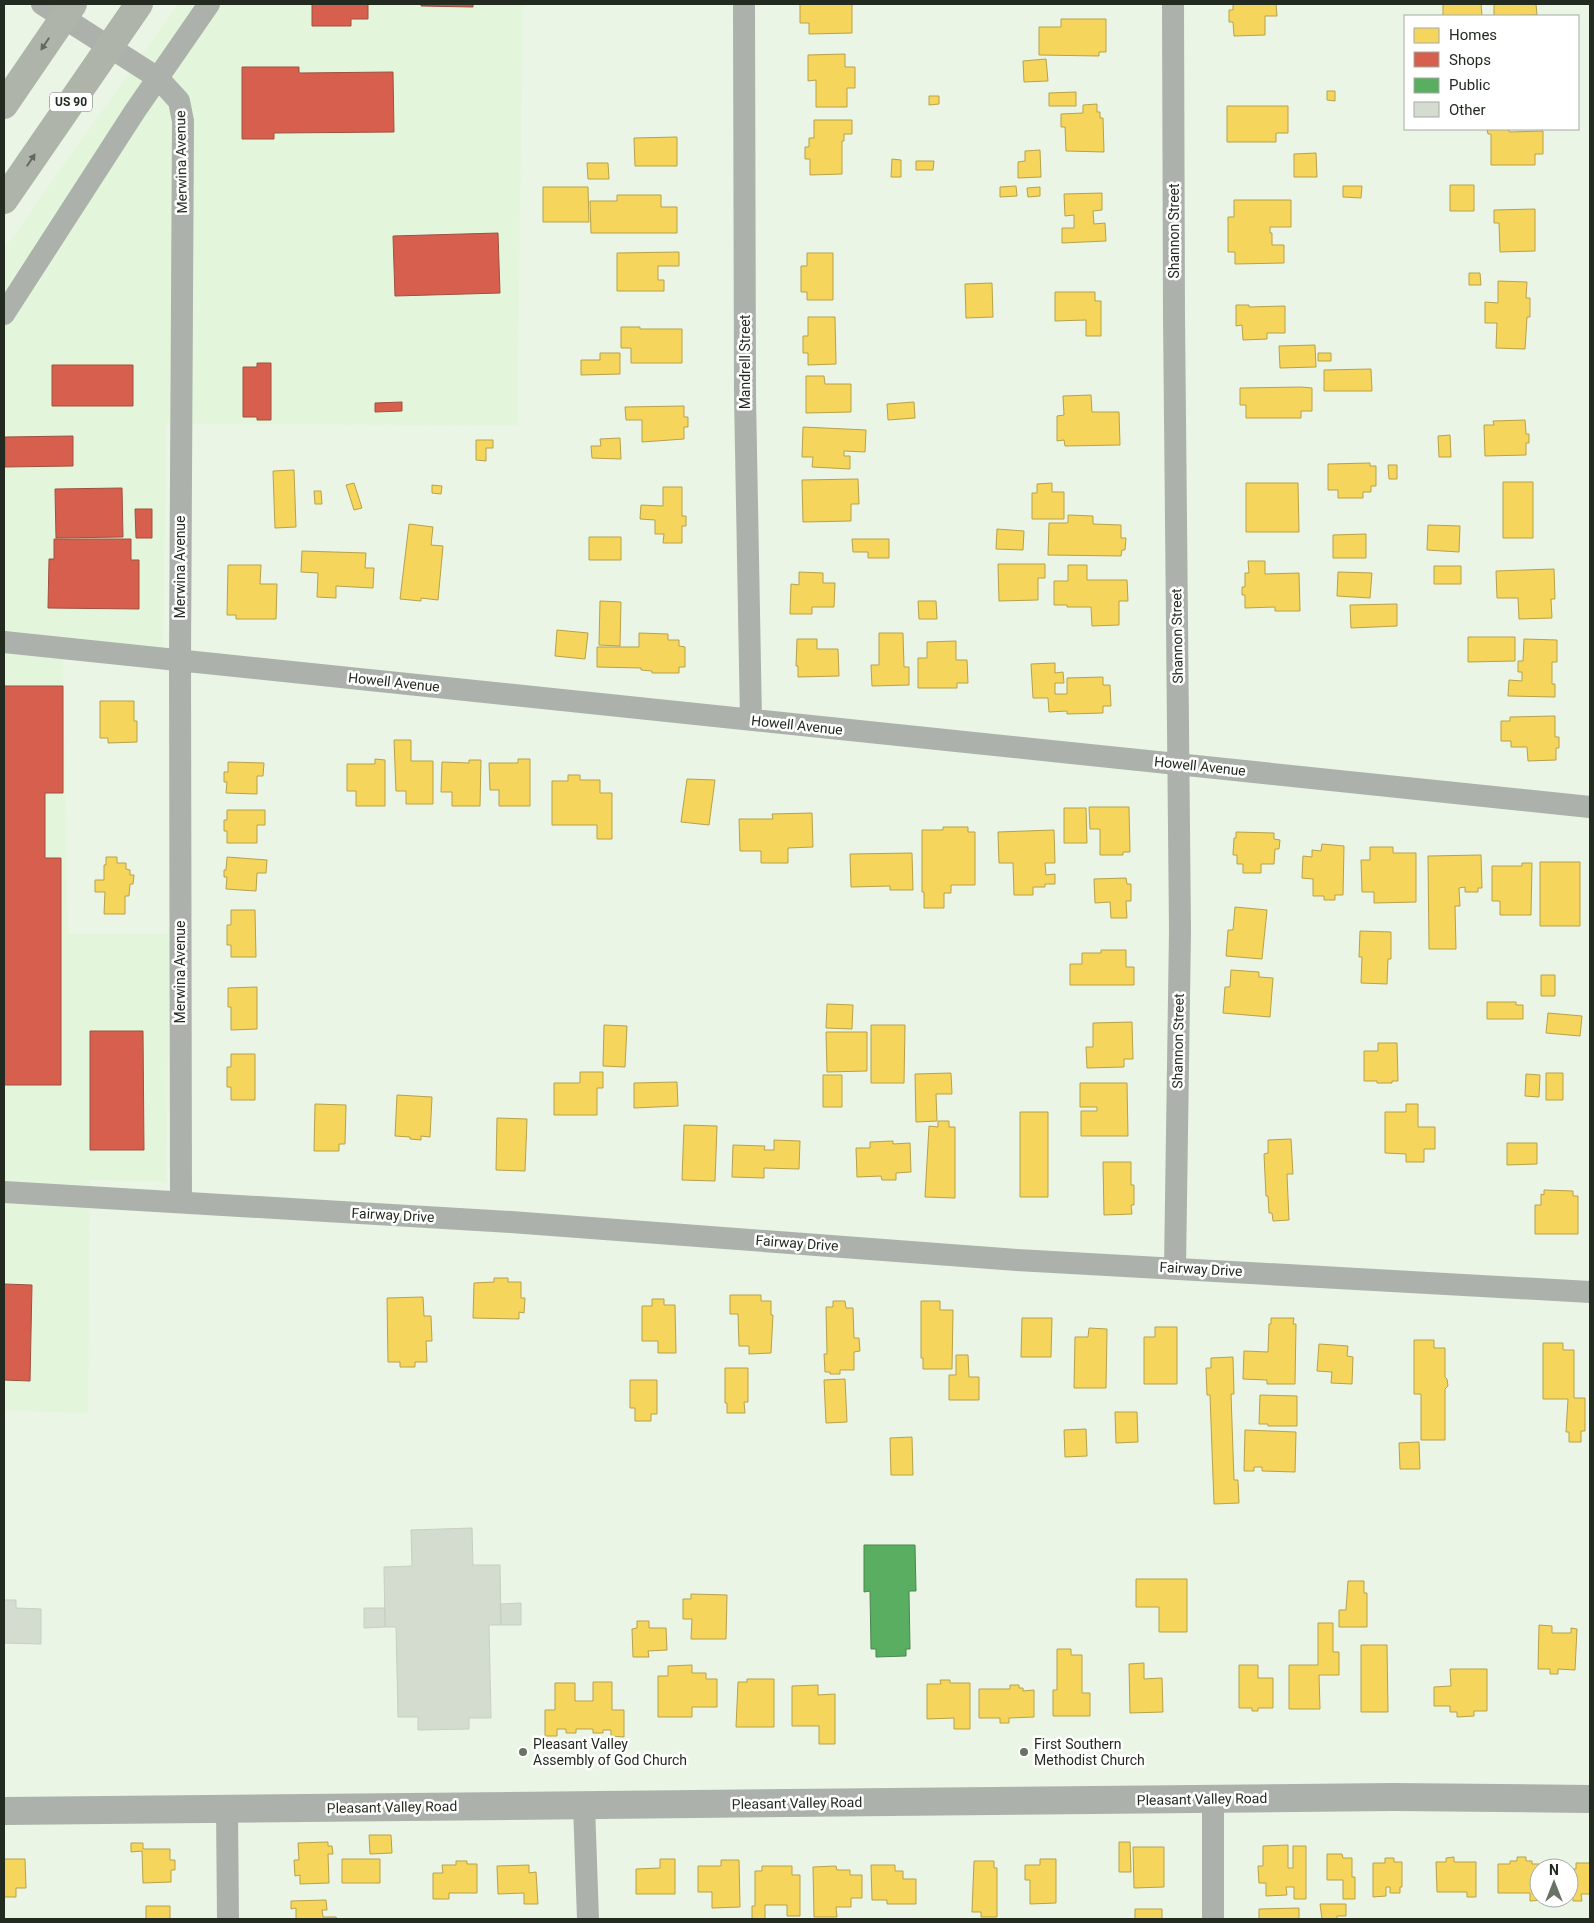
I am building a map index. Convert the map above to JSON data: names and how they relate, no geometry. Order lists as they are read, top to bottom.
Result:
{
  "streets": {
    "main road": ["US 90"],
    "street": [
      "Merwina Avenue",
      "Shannon Street",
      "Mandrell Street",
      "Howell Avenue",
      "Fairway Drive",
      "Pleasant Valley Road"
    ]
  },
  "crossings": [
    ["US 90", "Merwina Avenue"],
    ["Merwina Avenue", "Howell Avenue"],
    ["Merwina Avenue", "Fairway Drive"],
    ["Shannon Street", "Howell Avenue"],
    ["Shannon Street", "Fairway Drive"],
    ["Mandrell Street", "Howell Avenue"]
  ],
  "places": ["Pleasant Valley Assembly of God Church", "First Southern Methodist Church"],
  "legend": [
    "Homes",
    "Shops",
    "Public",
    "Other"
  ],
  "north": "top"
}
